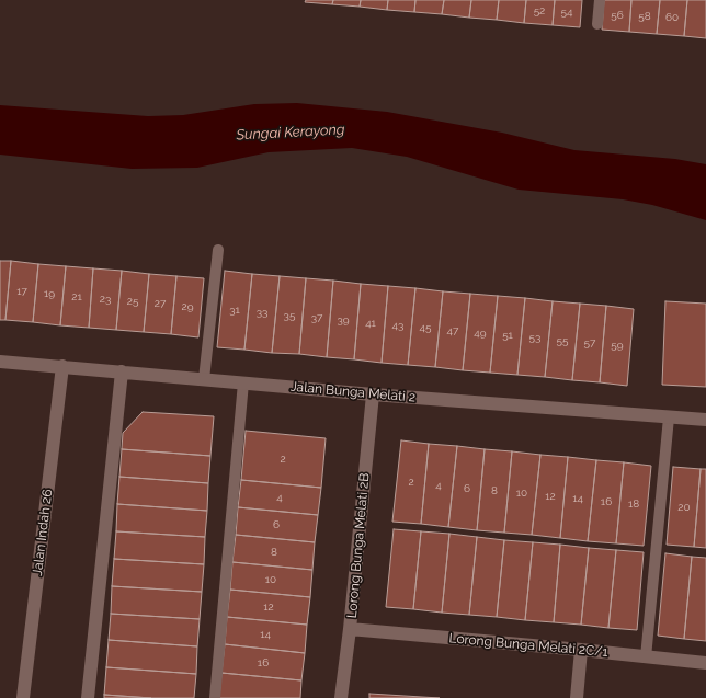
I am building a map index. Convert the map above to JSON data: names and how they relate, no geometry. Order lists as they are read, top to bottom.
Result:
{
  "streets": {
    "street": [
      "Jalan Bunga Melati 2",
      "Jalan Indah 26",
      "Lorong Bunga Melati 2B",
      "Lorong Bunga Melati 2C/1"
    ]
  },
  "crossings": [
    ["Jalan Bunga Melati 2", "Jalan Indah 26"],
    ["Jalan Bunga Melati 2", "Lorong Bunga Melati 2B"],
    ["Lorong Bunga Melati 2B", "Lorong Bunga Melati 2C/1"]
  ],
  "water": ["Sungai Kerayong"],
  "house_numbers": [
    "52",
    "54",
    "56",
    "58",
    "60",
    "17",
    "19",
    "21",
    "23",
    "25",
    "27",
    "29",
    "31",
    "33",
    "35",
    "37",
    "39",
    "41",
    "43",
    "45",
    "47",
    "49",
    "51",
    "53",
    "55",
    "57",
    "59",
    "2",
    "2",
    "4",
    "6",
    "8",
    "10",
    "12",
    "4",
    "14",
    "16",
    "18",
    "20",
    "6",
    "8",
    "10",
    "12",
    "14",
    "16"
  ]
}
